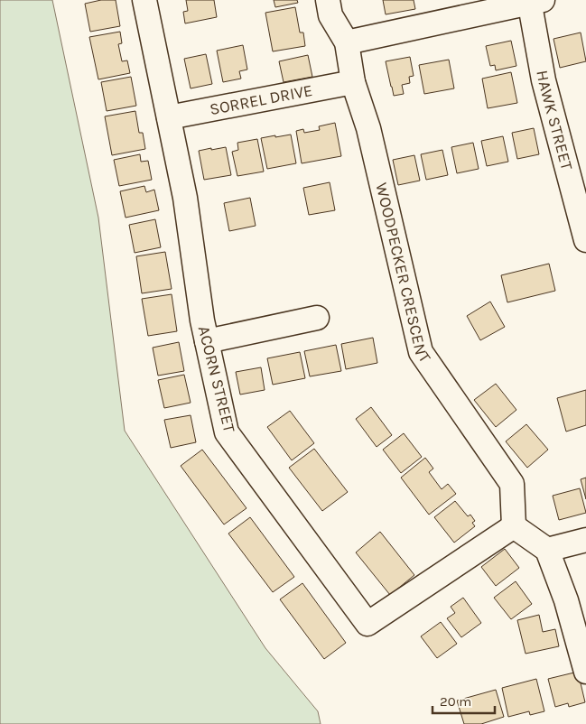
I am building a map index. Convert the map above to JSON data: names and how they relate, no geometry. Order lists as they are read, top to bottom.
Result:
{
  "streets": {
    "street": [
      "SORREL DRIVE",
      "HAWK STREET",
      "WOODPECKER CRESCENT",
      "ACORN STREET"
    ]
  },
  "crossings": [
    ["SORREL DRIVE", "WOODPECKER CRESCENT"],
    ["SORREL DRIVE", "ACORN STREET"],
    ["WOODPECKER CRESCENT", "ACORN STREET"]
  ],
  "scale_bar": "20 m"
}
